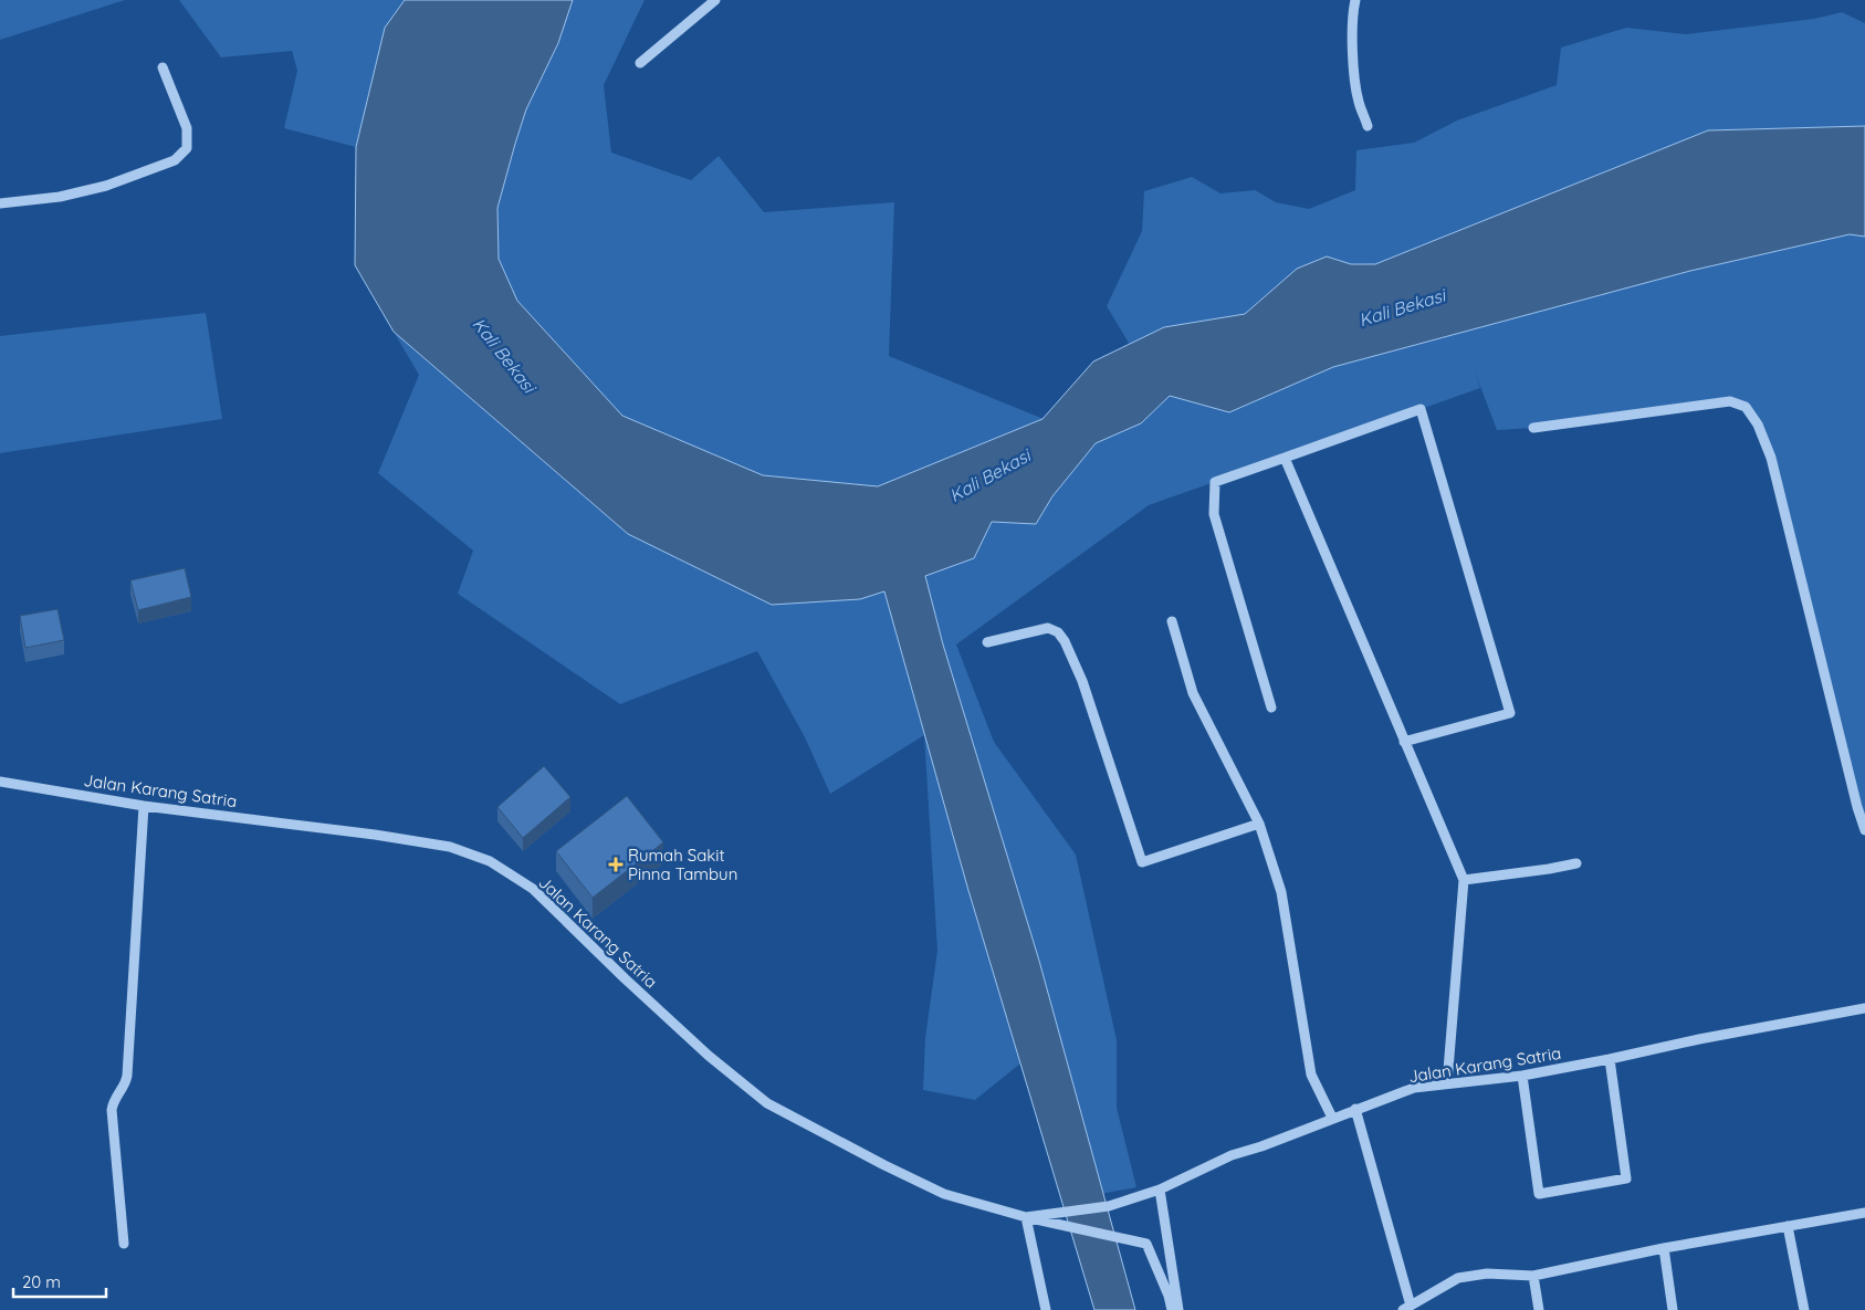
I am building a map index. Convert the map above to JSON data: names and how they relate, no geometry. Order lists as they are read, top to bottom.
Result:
{
  "streets": {
    "street": ["Jalan Karang Satria"]
  },
  "water": ["Kali Bekasi"],
  "places": {
    "health": ["Rumah Sakit Pinna Tambun"]
  },
  "scale_bar": "20 m"
}
